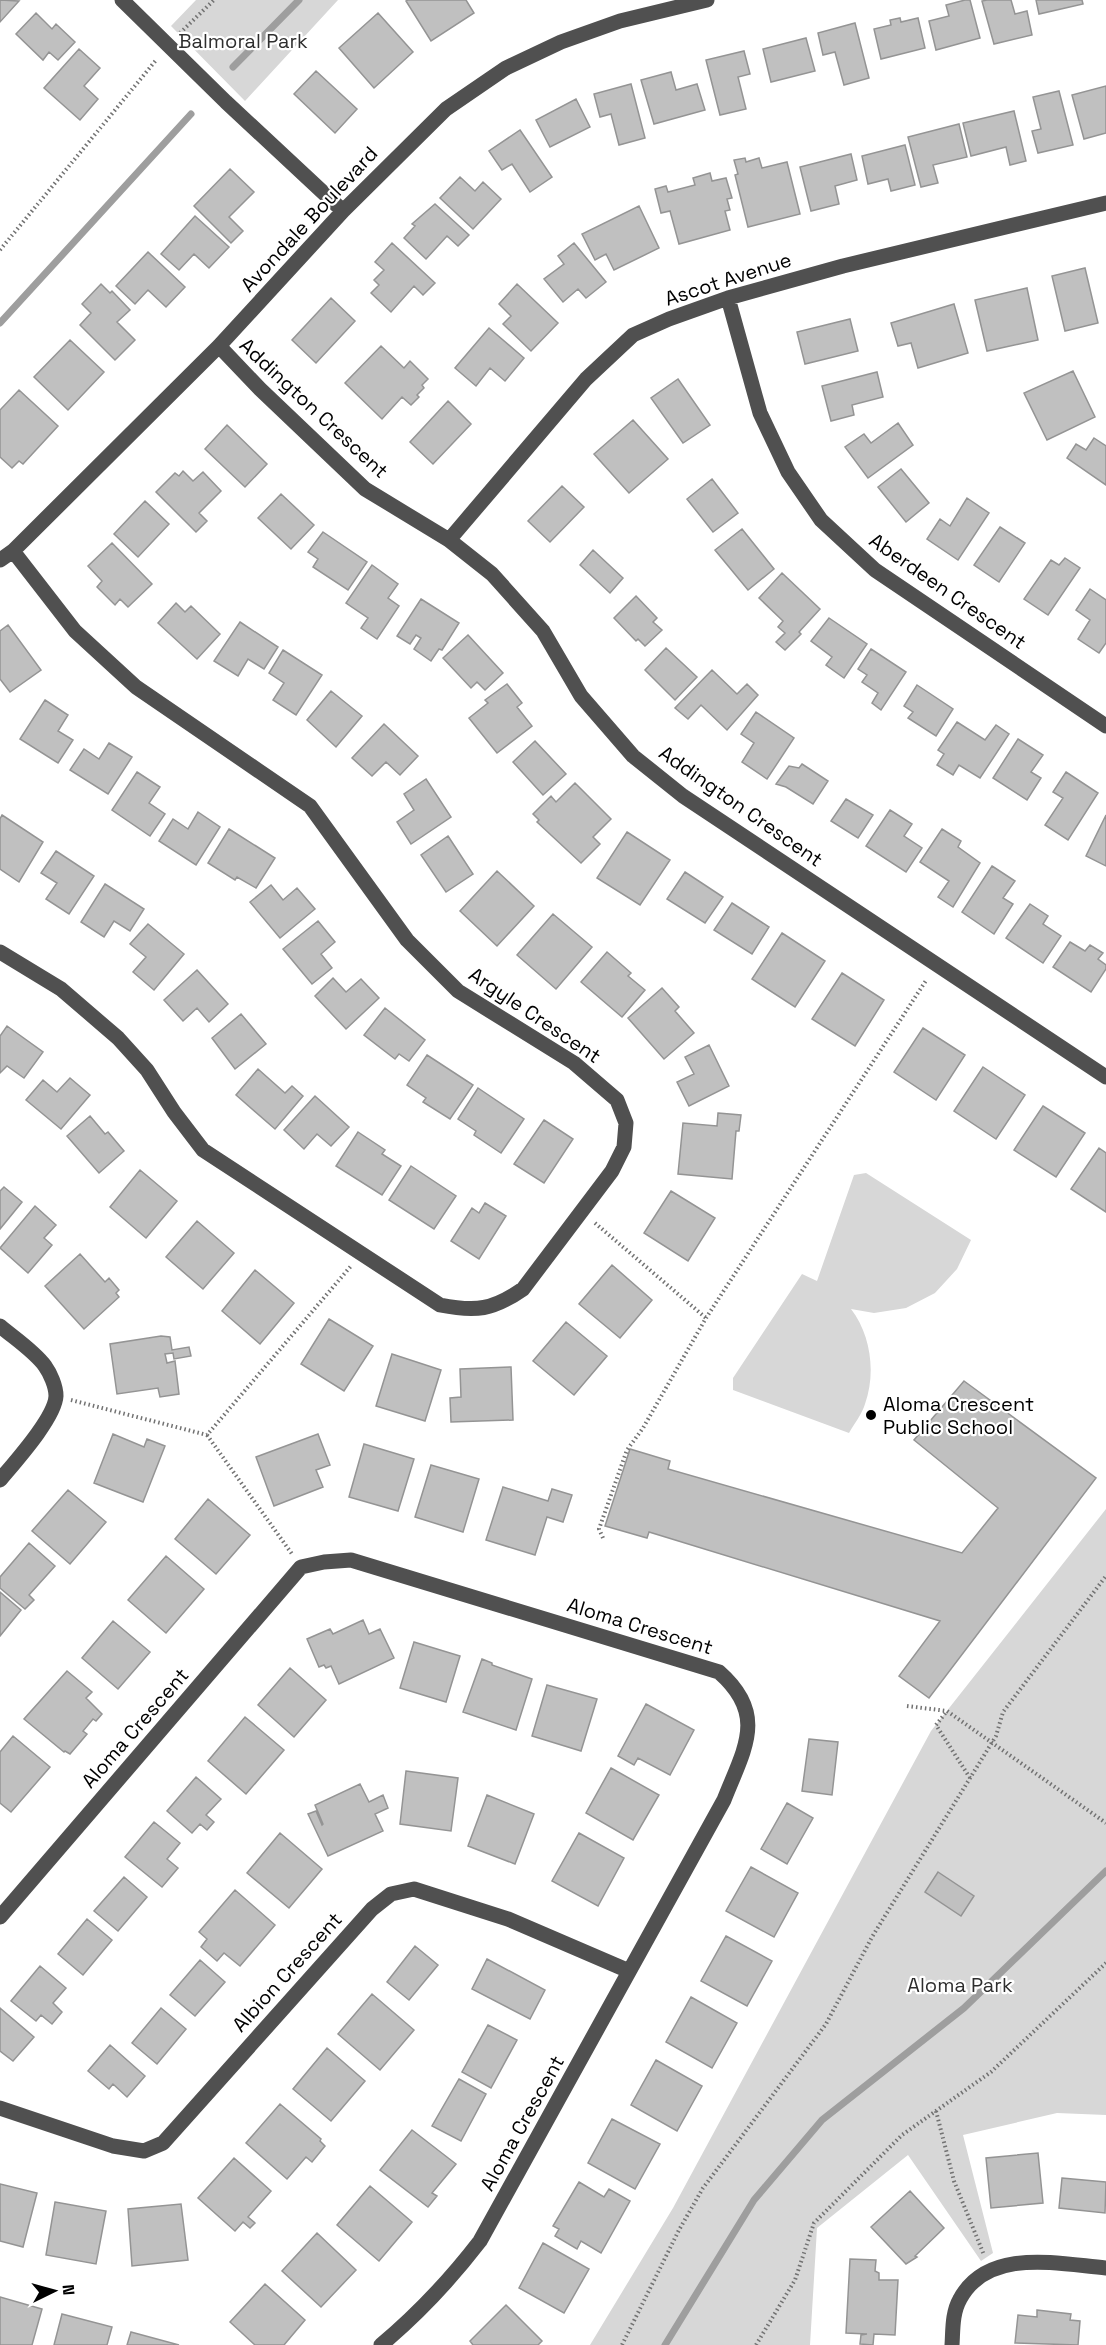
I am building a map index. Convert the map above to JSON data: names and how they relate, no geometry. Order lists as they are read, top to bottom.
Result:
{
  "streets": {
    "street": [
      "Avondale Boulevard",
      "Ascot Avenue",
      "Addington Crescent",
      "Aberdeen Crescent",
      "Argyle Crescent",
      "Aloma Crescent",
      "Albion Crescent"
    ]
  },
  "crossings": [
    ["Avondale Boulevard", "Addington Crescent"],
    ["Avondale Boulevard", "Argyle Crescent"],
    ["Ascot Avenue", "Addington Crescent"],
    ["Ascot Avenue", "Aberdeen Crescent"],
    ["Aloma Crescent", "Albion Crescent"]
  ],
  "parks": ["Balmoral Park", "Aloma Park"],
  "places": ["Aloma Crescent Public School"],
  "north": "right"
}
